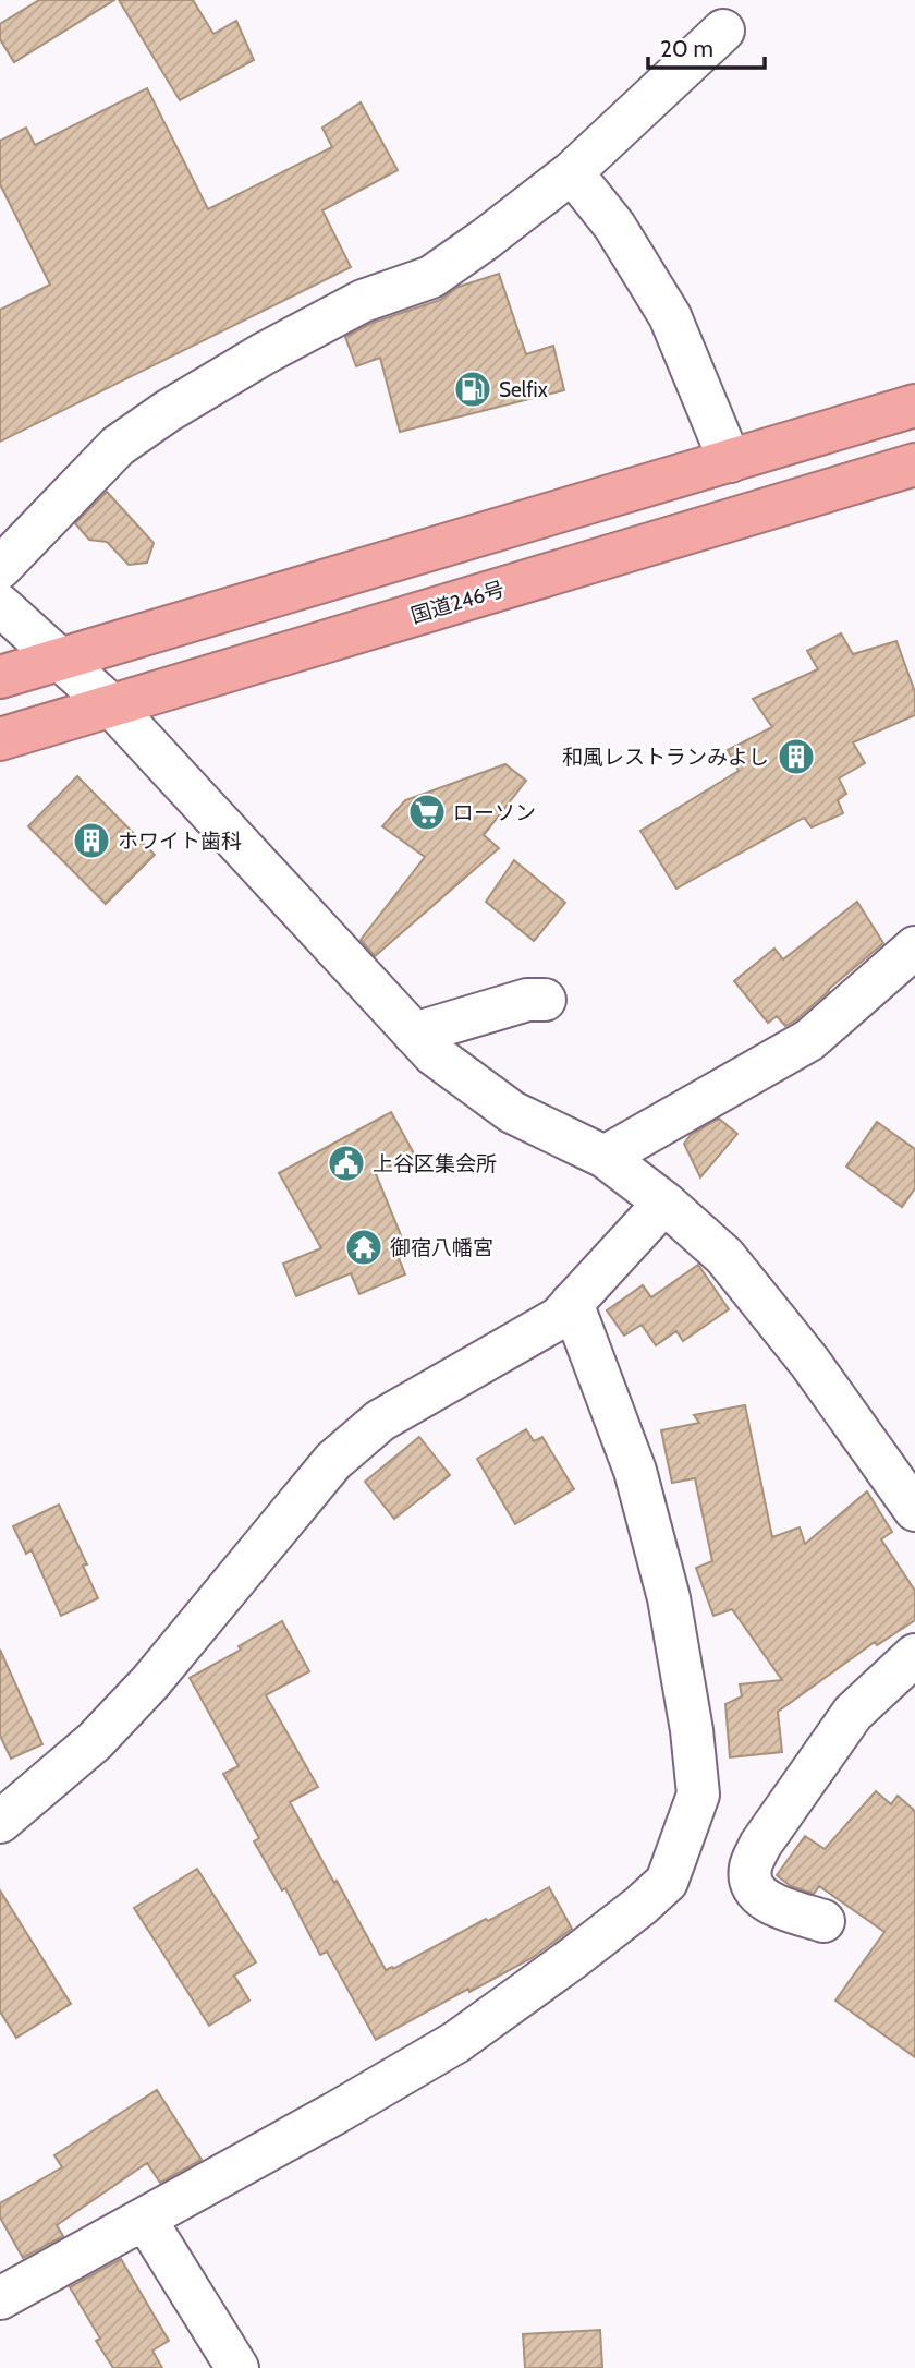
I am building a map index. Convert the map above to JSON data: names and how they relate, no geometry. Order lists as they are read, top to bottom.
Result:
{
  "streets": {
    "highway": ["国道246号"]
  },
  "places": {
    "fuel station": ["Selfix"],
    "building": ["和風レストランみよし", "ホワイト歯科"],
    "supermarket": ["ローソン"],
    "public building": ["上谷区集会所"],
    "temple": ["御宿八幡宮"]
  },
  "scale_bar": "20 m"
}
